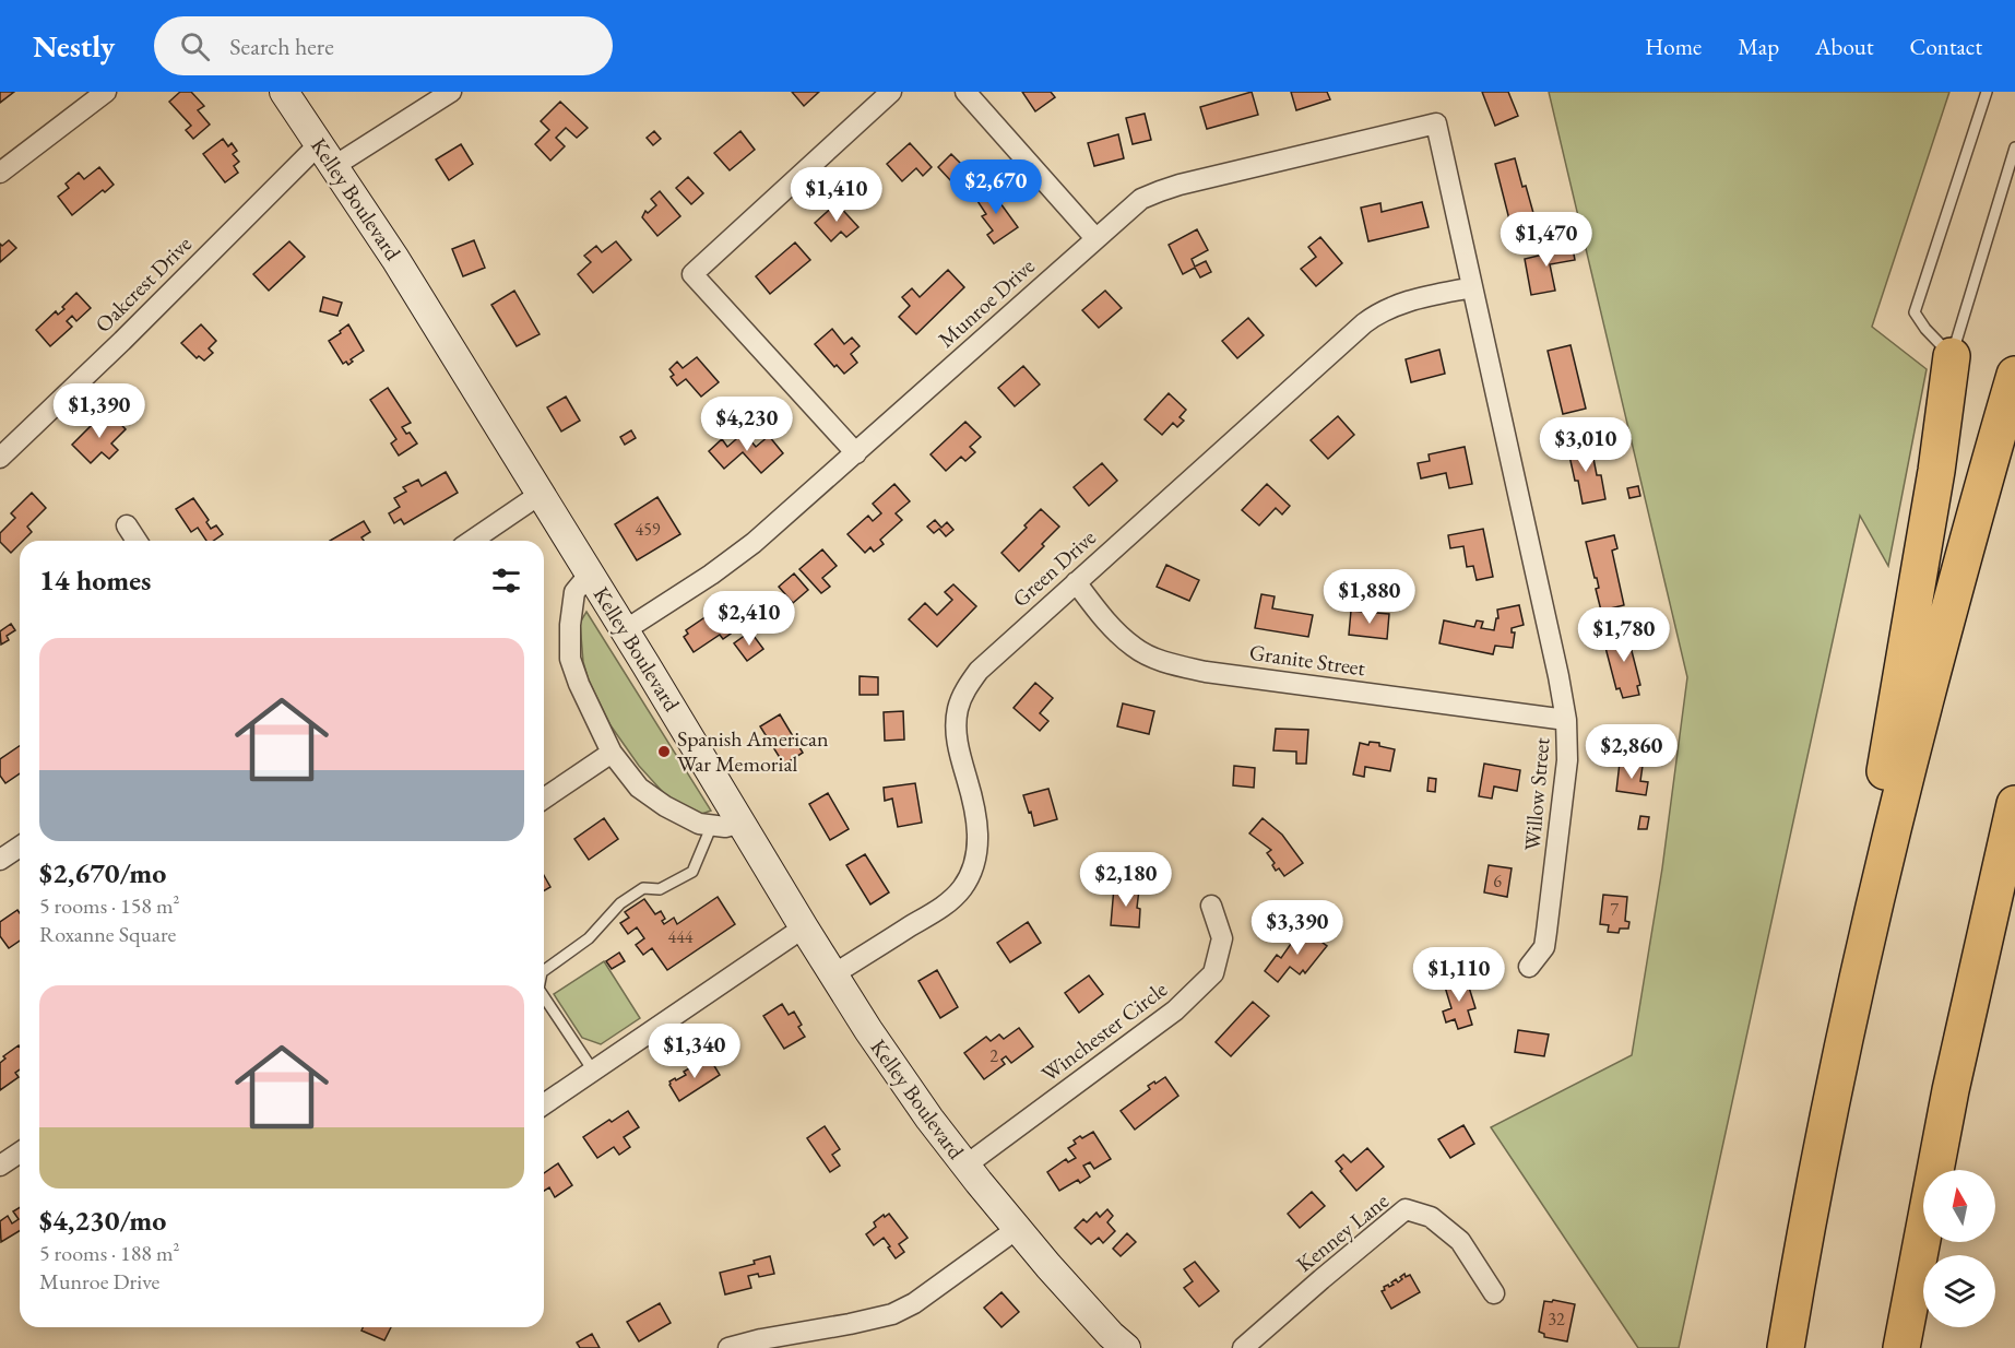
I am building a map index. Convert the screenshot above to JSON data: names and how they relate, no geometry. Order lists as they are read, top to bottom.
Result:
{
  "streets": {
    "main road": ["Kelley Boulevard"],
    "street": [
      "Oakcrest Drive",
      "Munroe Drive",
      "Green Drive",
      "Granite Street",
      "Willow Street",
      "Winchester Circle",
      "Kenney Lane"
    ]
  },
  "crossings": [
    ["Kelley Boulevard", "Oakcrest Drive"],
    ["Kelley Boulevard", "Munroe Drive"],
    ["Kelley Boulevard", "Green Drive"],
    ["Kelley Boulevard", "Winchester Circle"],
    ["Munroe Drive", "Willow Street"],
    ["Green Drive", "Granite Street"],
    ["Green Drive", "Willow Street"],
    ["Granite Street", "Willow Street"]
  ],
  "places": ["Spanish American War Memorial"],
  "house_numbers": [
    "459",
    "6",
    "7",
    "444",
    "2",
    "32"
  ],
  "north": "top",
  "page": {
    "header": "Nestly",
    "search": "Search here",
    "nav": [
      "Home",
      "Map",
      "About",
      "Contact"
    ],
    "price": [
      "$2,670",
      "$1,410",
      "$1,470",
      "$1,390",
      "$4,230",
      "$3,010",
      "$1,880",
      "$2,410",
      "$1,780",
      "$2,860",
      "$2,180",
      "$3,390",
      "$1,110",
      "$1,340"
    ],
    "heading": "14 homes",
    "list": [
      {
        "name": "$2,670/mo",
        "note": "5 rooms · 158 m² · Roxanne Square"
      },
      {
        "name": "$4,230/mo",
        "note": "5 rooms · 188 m² · Munroe Drive"
      }
    ]
  }
}
